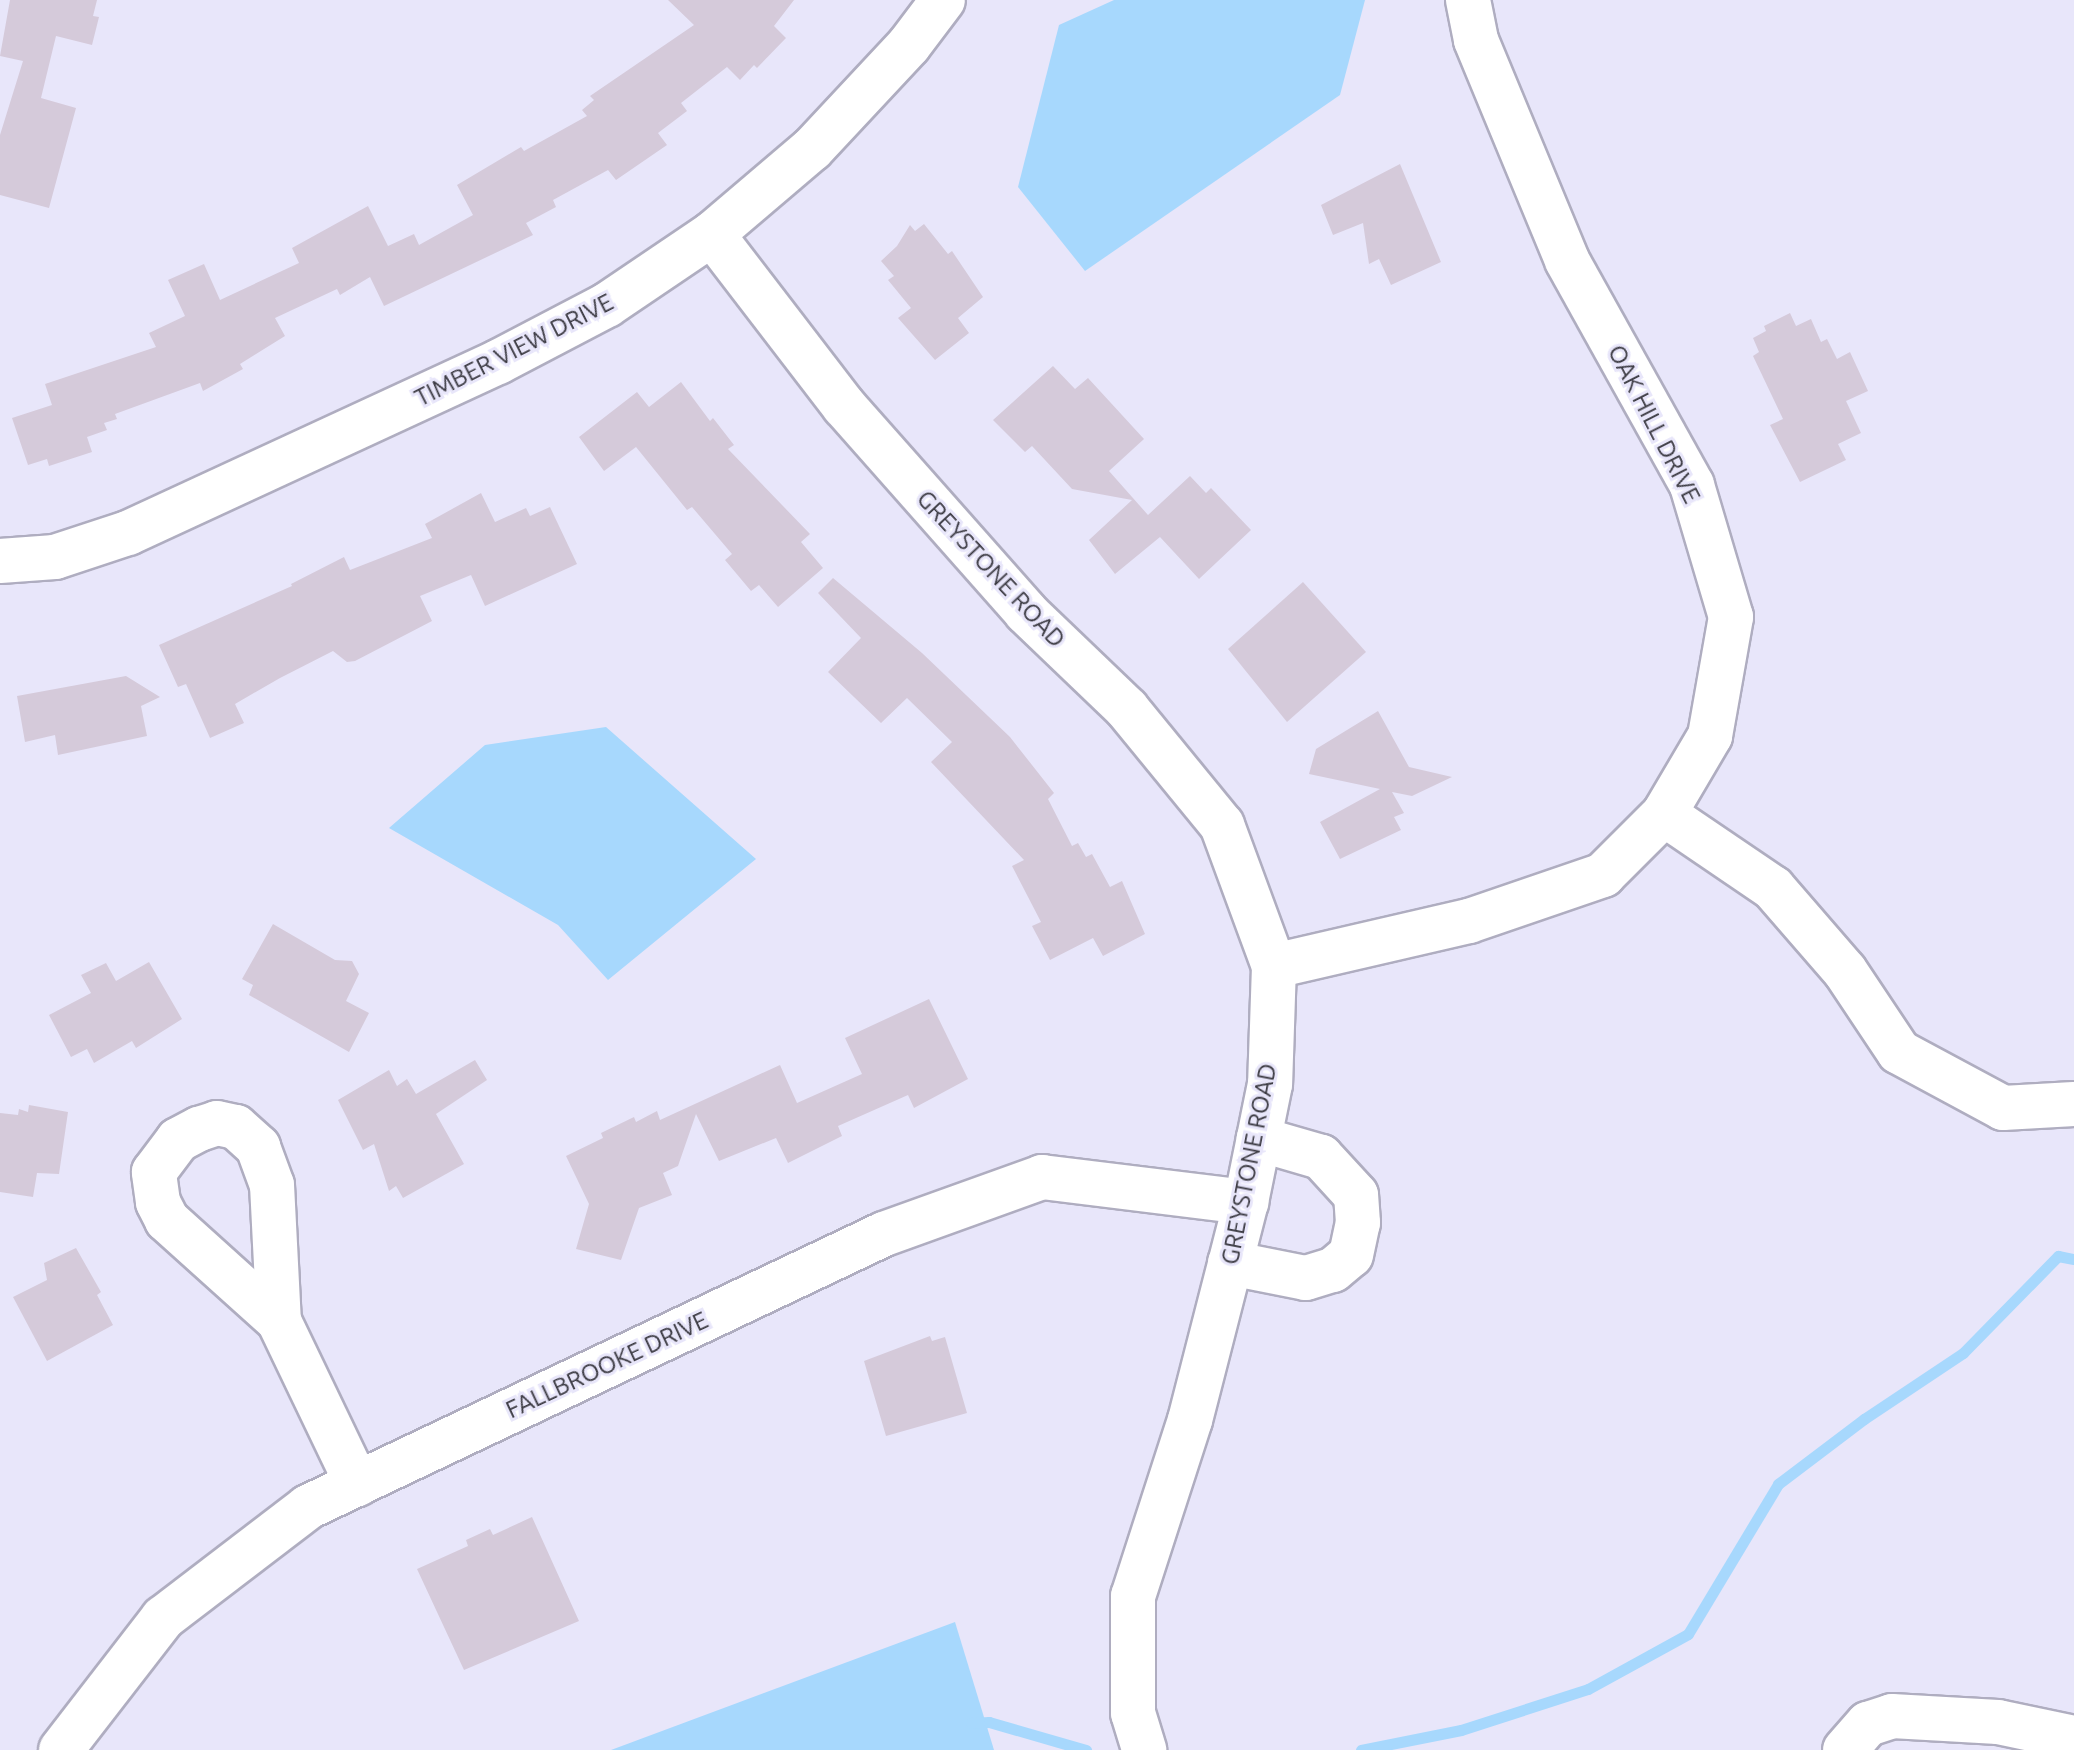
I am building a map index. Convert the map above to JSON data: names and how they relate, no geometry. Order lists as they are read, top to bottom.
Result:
{
  "streets": {
    "street": [
      "TIMBER VIEW DRIVE",
      "OAK HILL DRIVE",
      "GREYSTONE ROAD",
      "FALLBROOKE DRIVE"
    ]
  },
  "crossings": [
    ["TIMBER VIEW DRIVE", "GREYSTONE ROAD"],
    ["OAK HILL DRIVE", "GREYSTONE ROAD"],
    ["GREYSTONE ROAD", "FALLBROOKE DRIVE"]
  ]
}
